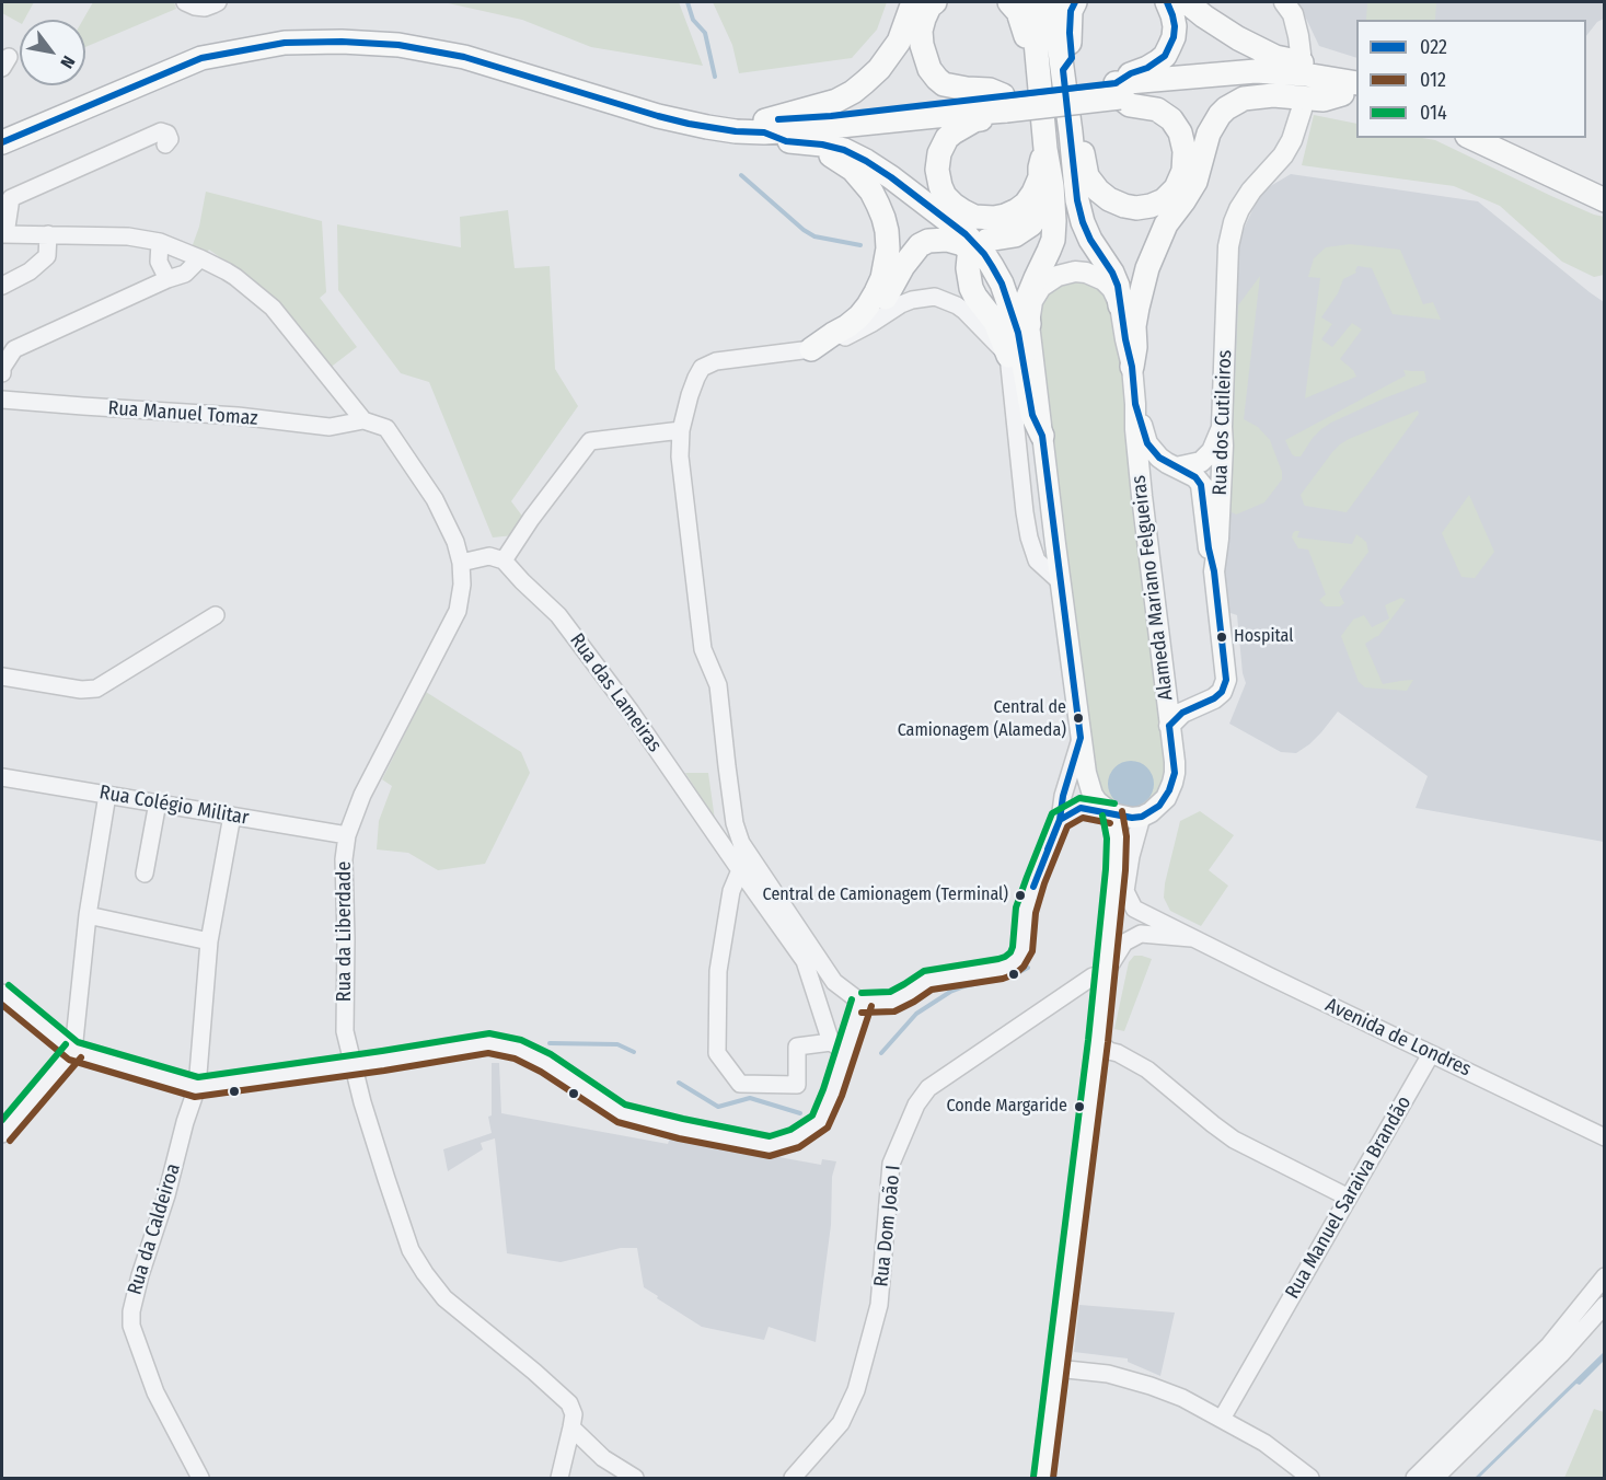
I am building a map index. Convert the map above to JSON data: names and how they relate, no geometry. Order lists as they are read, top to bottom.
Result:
{
  "streets": {
    "main road": ["Rua dos Cutileiros", "Alameda Mariano Felgueiras"],
    "street": [
      "Rua Manuel Tomaz",
      "Rua das Lameiras",
      "Rua Colégio Militar",
      "Rua da Liberdade",
      "Avenida de Londres",
      "Rua Manuel Saraiva Brandão",
      "Rua Dom João I",
      "Rua da Caldeiroa"
    ]
  },
  "crossings": [
    ["Rua Manuel Tomaz", "Rua da Liberdade"],
    ["Rua dos Cutileiros", "Alameda Mariano Felgueiras"],
    ["Alameda Mariano Felgueiras", "Avenida de Londres"],
    ["Rua Colégio Militar", "Rua da Liberdade"],
    ["Rua Colégio Militar", "Rua da Caldeiroa"],
    ["Avenida de Londres", "Rua Manuel Saraiva Brandão"],
    ["Avenida de Londres", "Rua Dom João I"]
  ],
  "places": [
    "Hospital",
    "Central de Camionagem (Alameda)",
    "Central de Camionagem (Terminal)",
    "Conde Margaride"
  ],
  "lines": ["transit line 022", "transit line 014", "transit line 012"],
  "legend": ["022", "012", "014"],
  "north": "bottom right"
}
